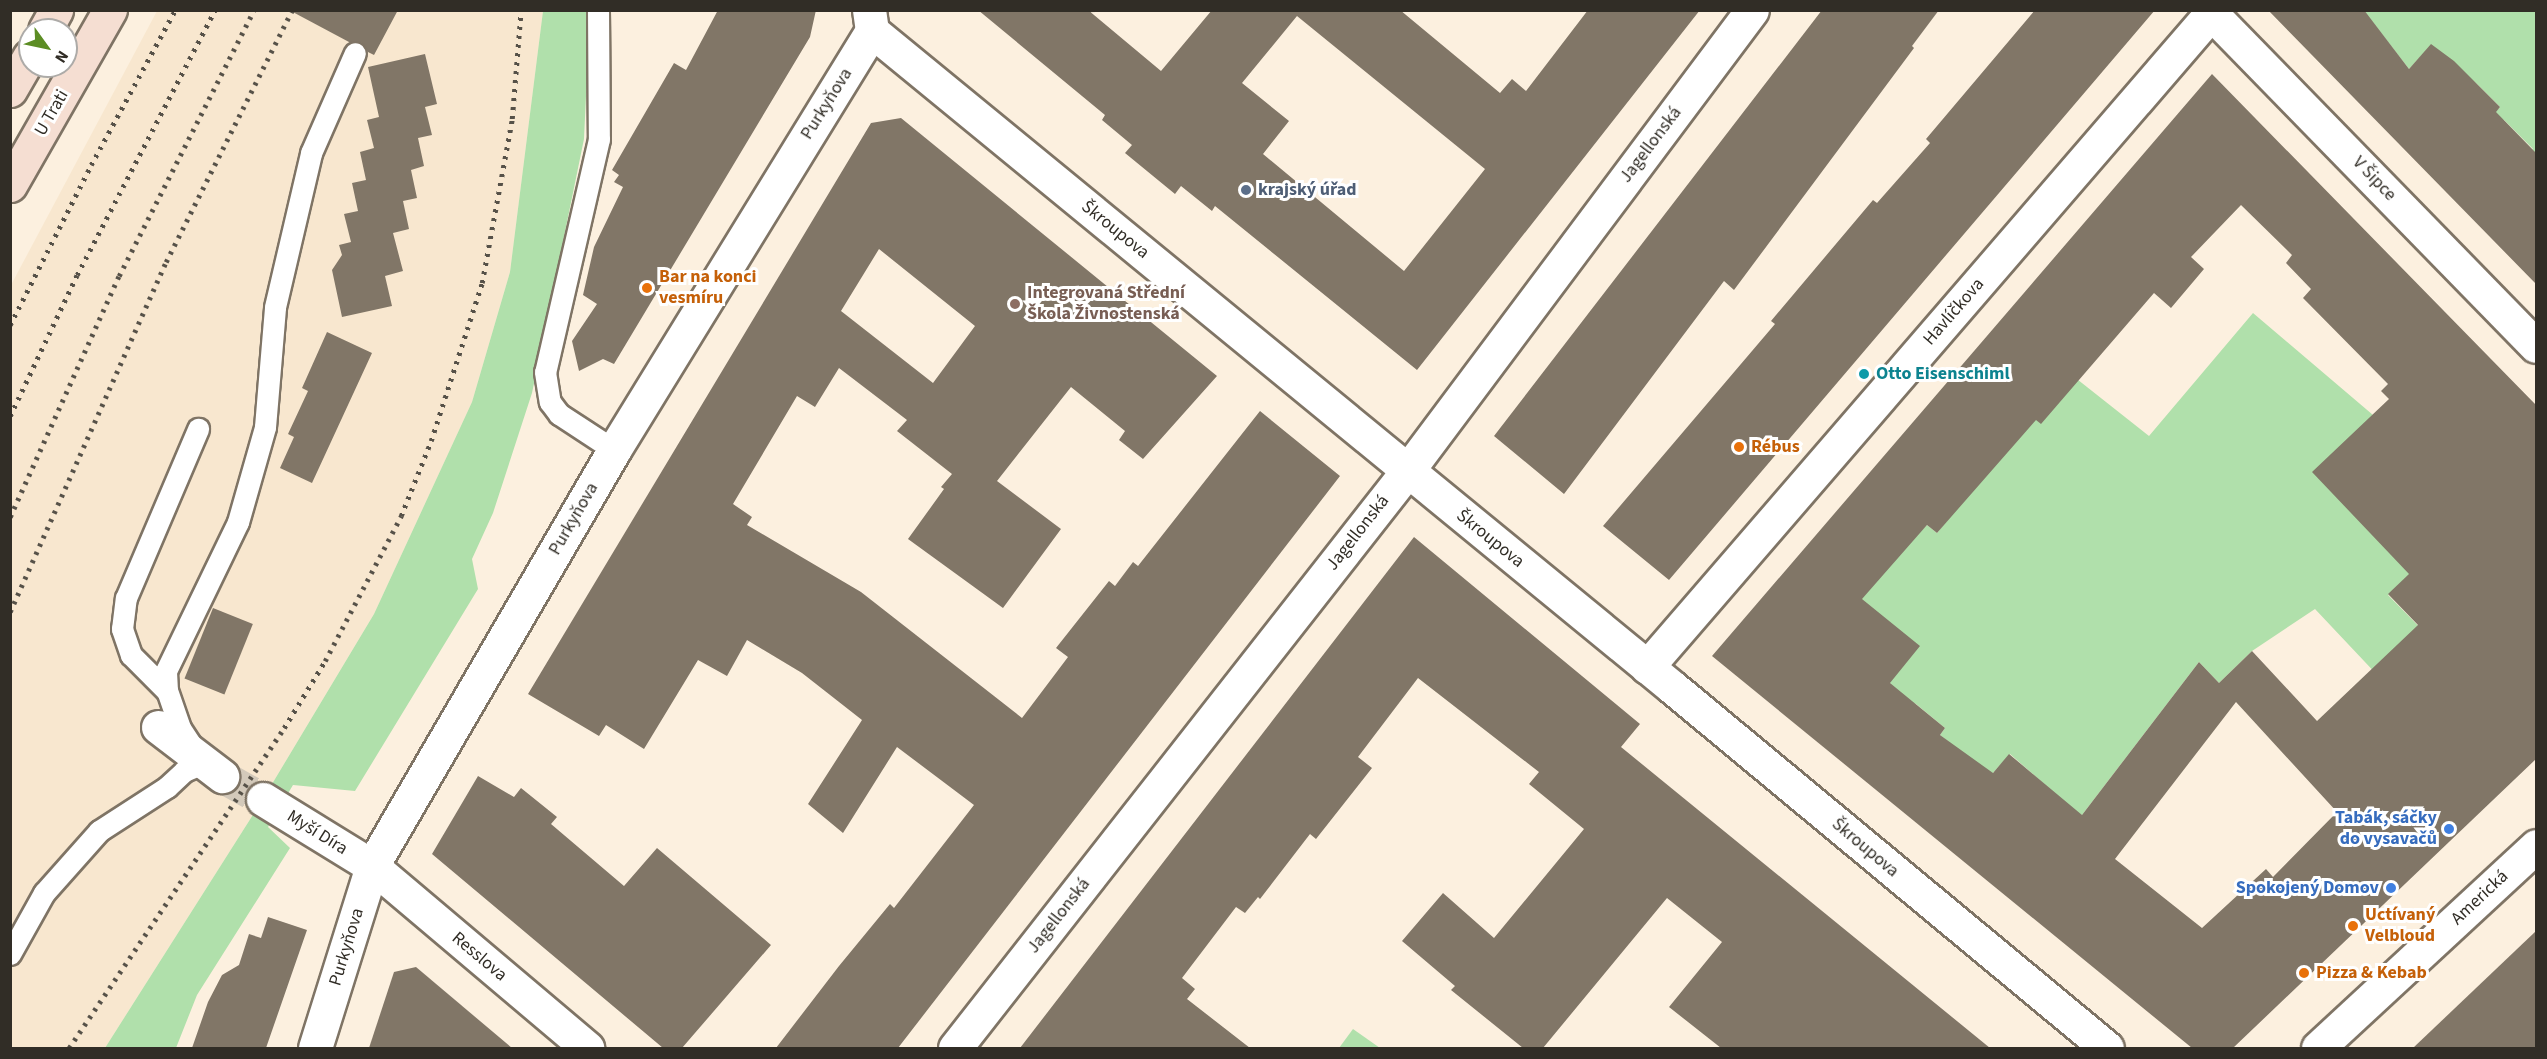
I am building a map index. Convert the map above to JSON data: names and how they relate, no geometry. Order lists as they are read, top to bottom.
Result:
{
  "streets": {
    "main road": ["U Trati"],
    "street": [
      "Purkyňova",
      "Jagellonská",
      "V Šipce",
      "Škroupova",
      "Havlíčkova",
      "Myší Díra",
      "Americká",
      "Resslova"
    ]
  },
  "crossings": [
    ["Purkyňova", "Škroupova"],
    ["Purkyňova", "Myší Díra"],
    ["Purkyňova", "Resslova"],
    ["Jagellonská", "Škroupova"],
    ["V Šipce", "Havlíčkova"],
    ["Škroupova", "Havlíčkova"],
    ["Myší Díra", "Resslova"]
  ],
  "places": [
    "krajský úřad",
    "Bar na konci vesmíru",
    "Integrovaná Střední Škola Živnostenská",
    "Otto Eisenschiml",
    "Rébus",
    "Tabák, sáčky do vysavačů",
    "Spokojený Domov",
    "Uctívaný Velbloud",
    "Pizza & Kebab"
  ],
  "north": "bottom right"
}
